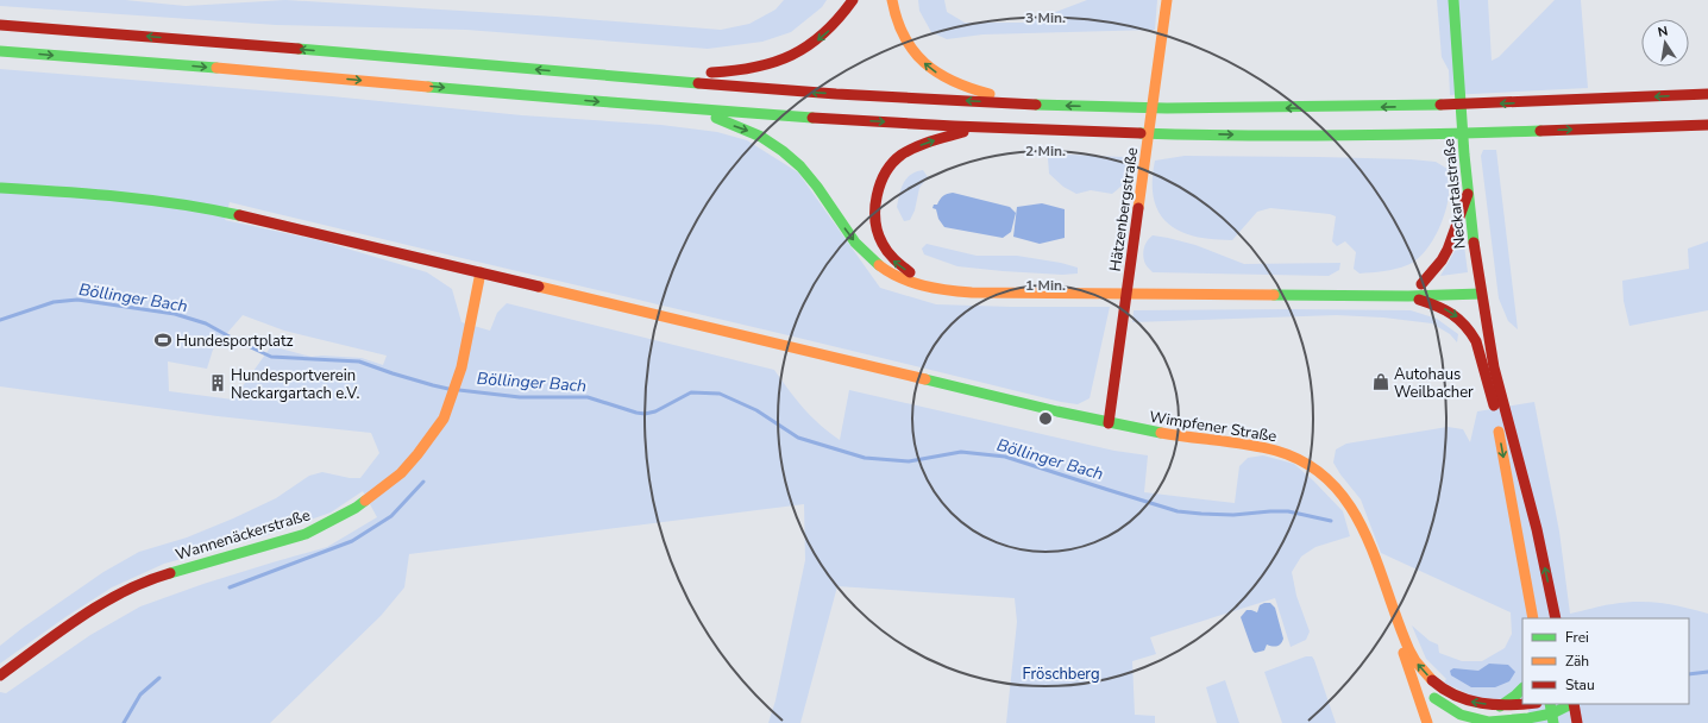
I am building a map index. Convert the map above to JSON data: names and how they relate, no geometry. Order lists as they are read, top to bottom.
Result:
{
  "streets": {
    "main road": [
      "Neckartalstraße",
      "Hätzenbergstraße",
      "Wimpfener Straße",
      "Wannenäckerstraße"
    ]
  },
  "crossings": [
    ["Hätzenbergstraße", "Wimpfener Straße"],
    ["Wimpfener Straße", "Wannenäckerstraße"]
  ],
  "water": ["Böllinger Bach"],
  "parks": ["Fröschberg"],
  "places": {
    "sports": ["Hundesportplatz"],
    "shop": ["Autohaus Weilbacher"],
    "building": ["Hundesportverein Neckargartach e.V."]
  },
  "legend": ["Frei", "Zäh", "Stau"],
  "north": "top",
  "rings": ["3 Min.", "2 Min.", "1 Min."]
}
